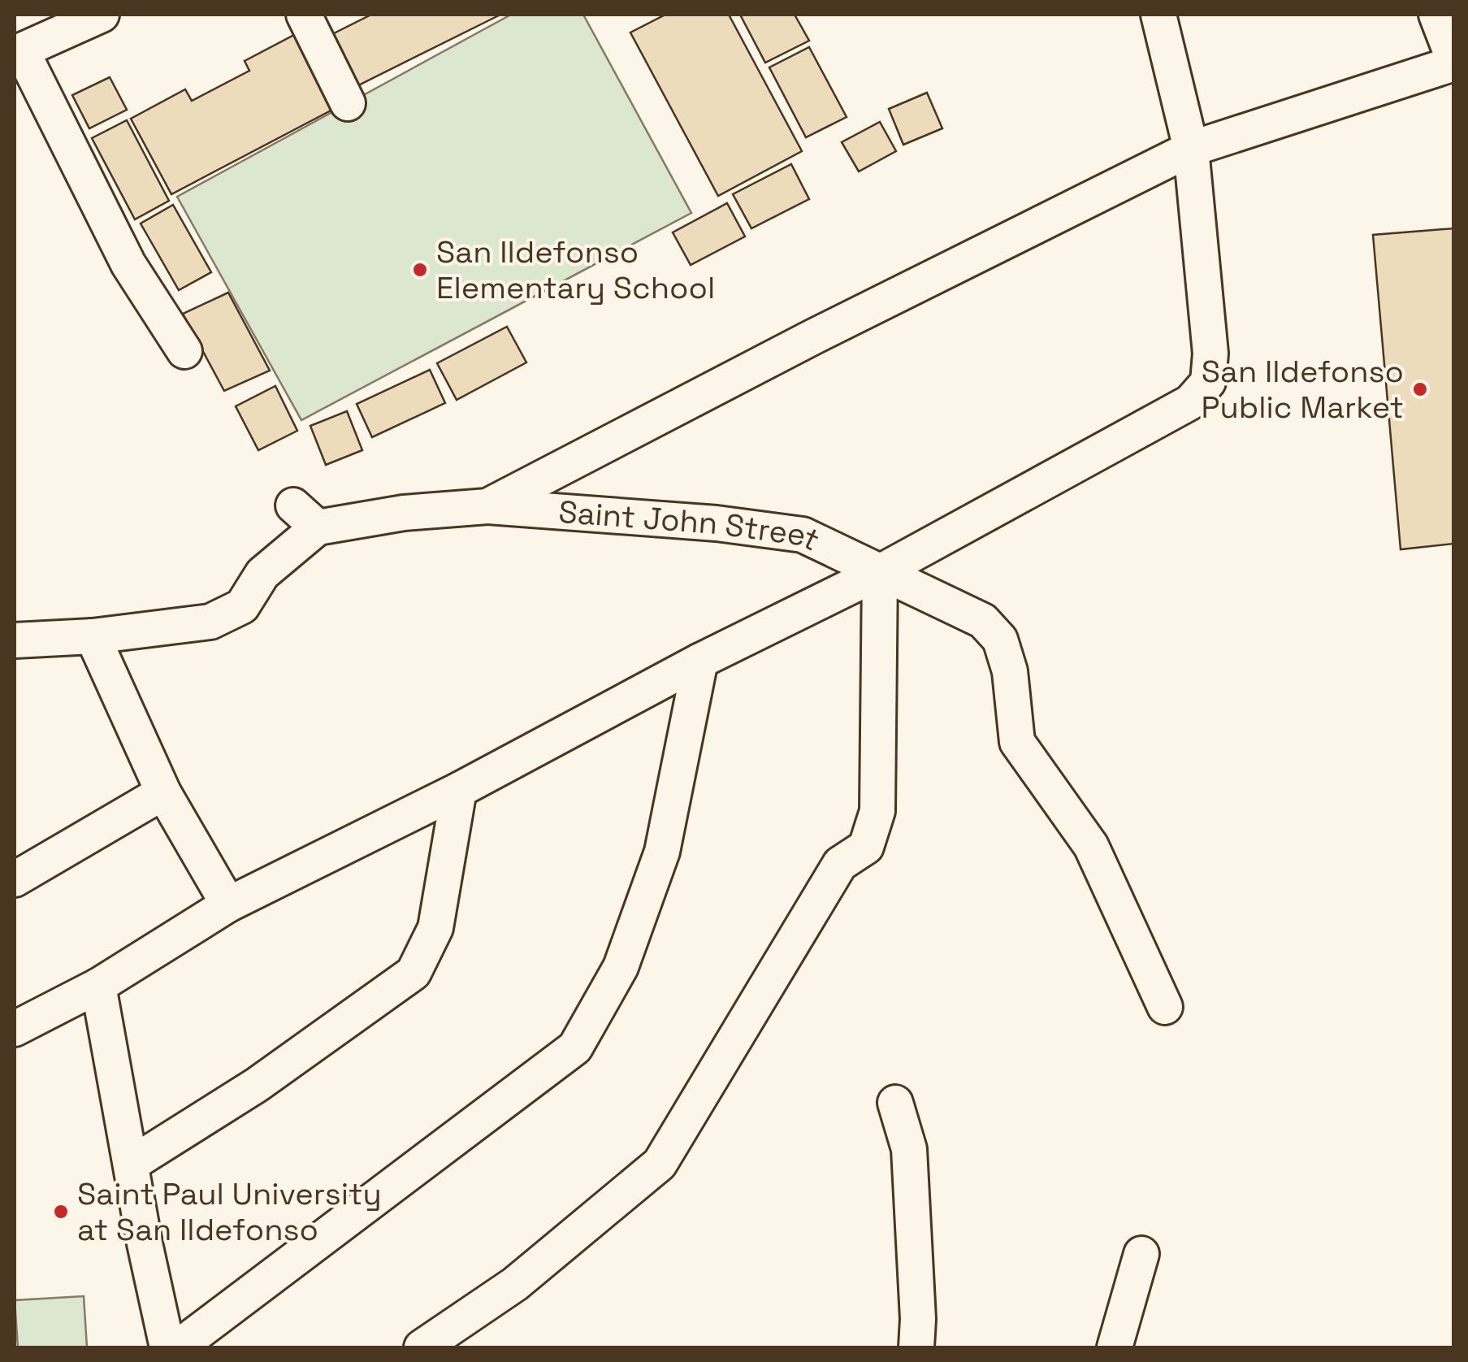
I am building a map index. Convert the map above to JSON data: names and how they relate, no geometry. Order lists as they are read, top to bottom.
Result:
{
  "streets": {
    "street": ["Saint John Street"]
  },
  "places": ["San Ildefonso Elementary School", "San Ildefonso Public Market", "Saint Paul University at San Ildefonso"]
}
